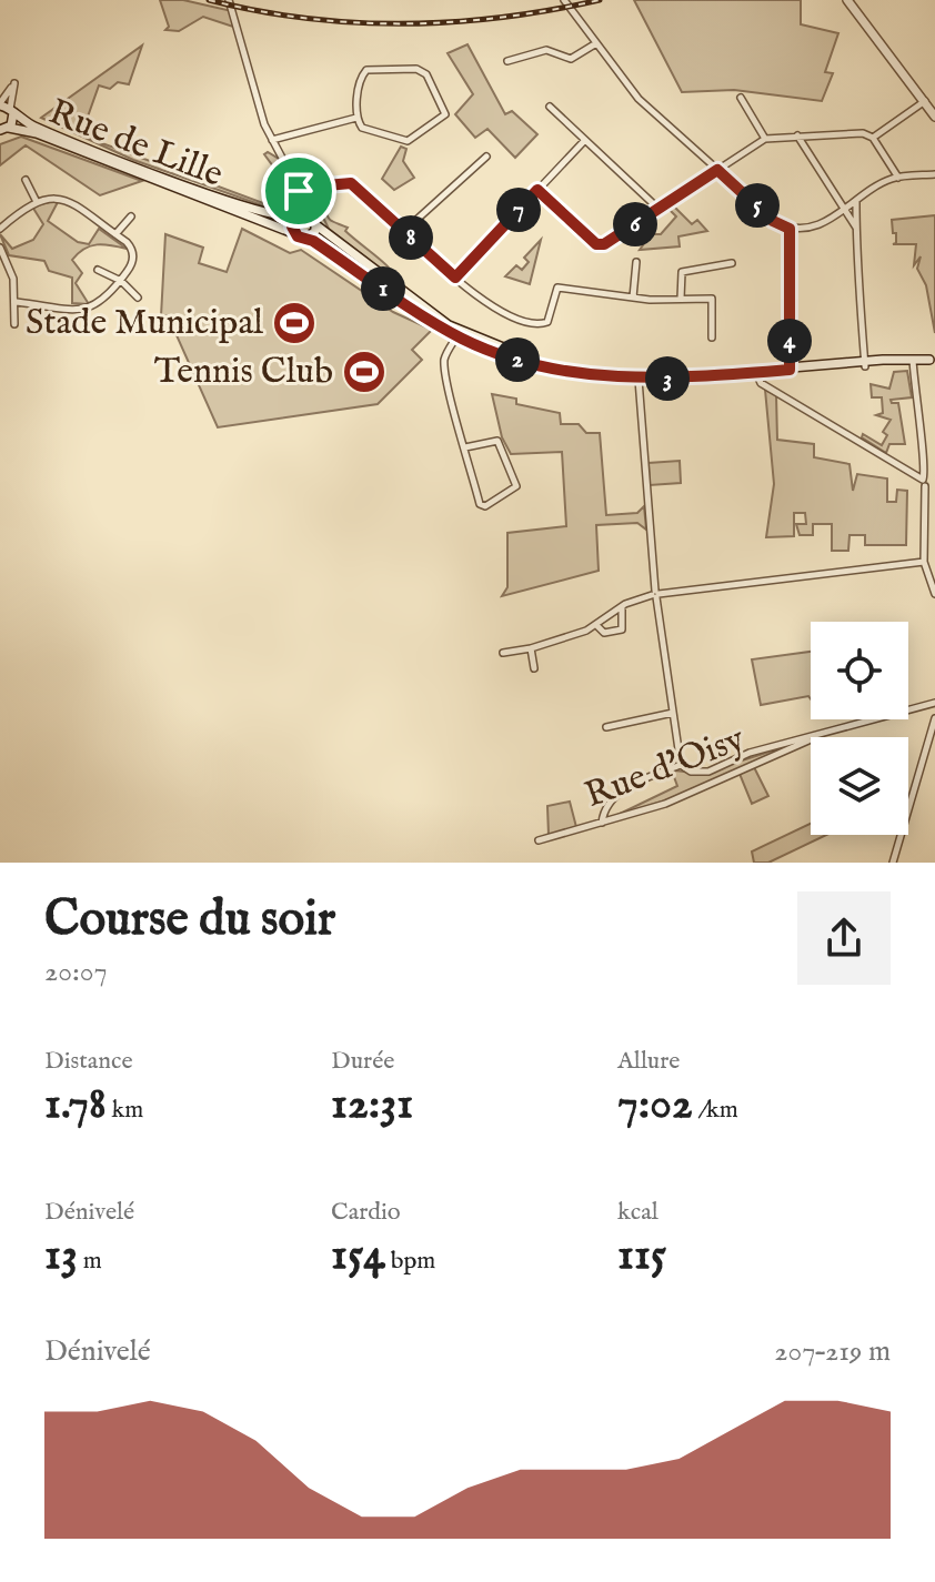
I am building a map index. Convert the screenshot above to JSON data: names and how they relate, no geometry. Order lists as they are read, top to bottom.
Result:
{
  "streets": {
    "main road": ["Rue de Lille"],
    "street": ["Rue d'Oisy"]
  },
  "places": {
    "sports": ["Stade Municipal", "Tennis Club"]
  },
  "page": {
    "pins": [
      "5",
      "7",
      "6",
      "8",
      "1",
      "4",
      "2",
      "3"
    ],
    "heading": ["Course du soir", "20:07"],
    "stats": [
      ["Distance", "1.78 km"],
      ["Durée", "12:31"],
      ["Allure", "7:02 /km"],
      ["Dénivelé", "13 m"],
      ["Cardio", "154 bpm"],
      ["kcal", "115"]
    ],
    "chart": ["Dénivelé", "207–219 m"]
  }
}
